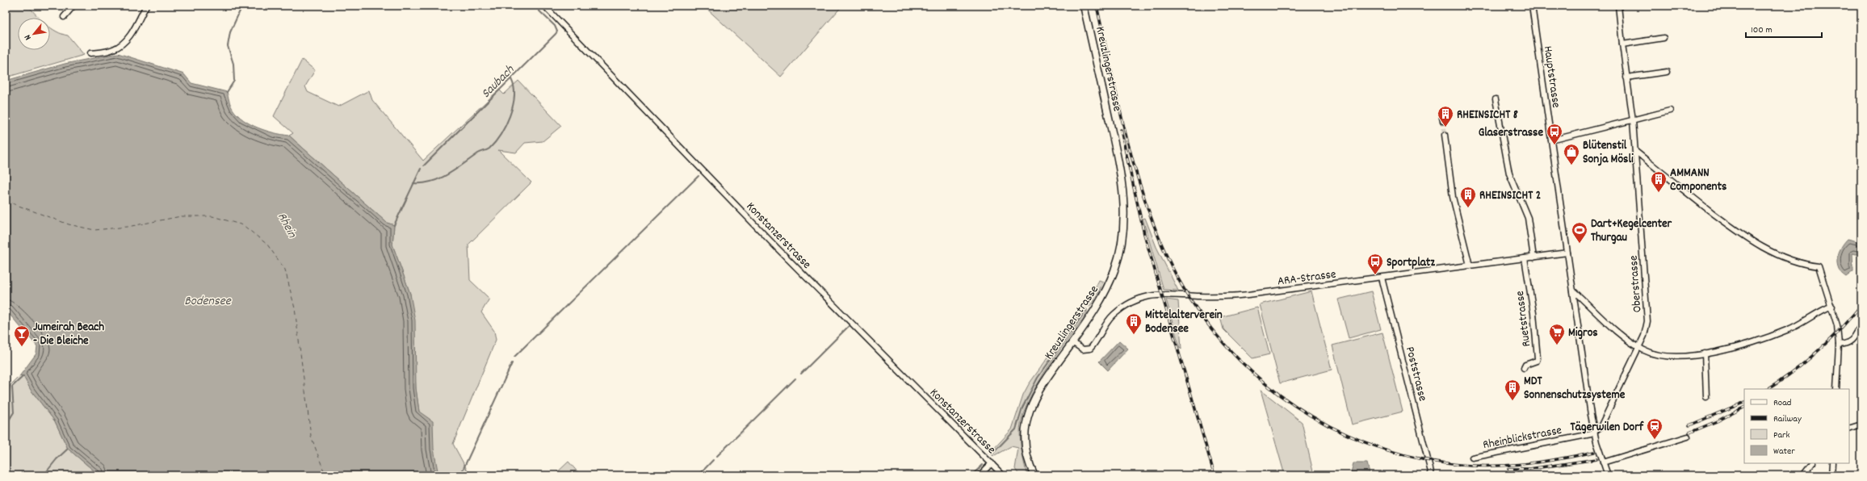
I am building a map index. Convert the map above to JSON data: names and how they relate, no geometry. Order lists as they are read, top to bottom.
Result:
{
  "streets": {
    "main road": ["Kreuzlingerstrasse"],
    "street": [
      "Hauptstrasse",
      "Konstanzerstrasse",
      "ARA-Strasse",
      "Oberstrasse",
      "Ruetstrasse",
      "Poststrasse",
      "Rheinblickstrasse"
    ]
  },
  "crossings": [
    ["Kreuzlingerstrasse", "ARA-Strasse"],
    ["Hauptstrasse", "ARA-Strasse"],
    ["Hauptstrasse", "Oberstrasse"],
    ["Hauptstrasse", "Rheinblickstrasse"],
    ["ARA-Strasse", "Ruetstrasse"],
    ["ARA-Strasse", "Poststrasse"],
    ["Oberstrasse", "Rheinblickstrasse"]
  ],
  "water": ["Saubach", "Rhein", "Bodensee"],
  "places": {
    "building": [
      "RHEINSICHT 8",
      "AMMANN Components",
      "RHEINSICHT 2",
      "Mittelalterverein Bodensee",
      "MDT Sonnenschutzsysteme"
    ],
    "bus stop": ["Glaserstrasse", "Sportplatz"],
    "shop": ["Blütenstil Sonja Mösli"],
    "sports": ["Dart+Kegelcenter Thurgau"],
    "supermarket": ["Migros"],
    "bar": ["Jumeirah Beach - Die Bleiche"],
    "station": ["Tägerwilen Dorf"]
  },
  "legend": [
    "Road",
    "Railway",
    "Park",
    "Water"
  ],
  "scale_bar": "100 m",
  "north": "bottom left"
}
